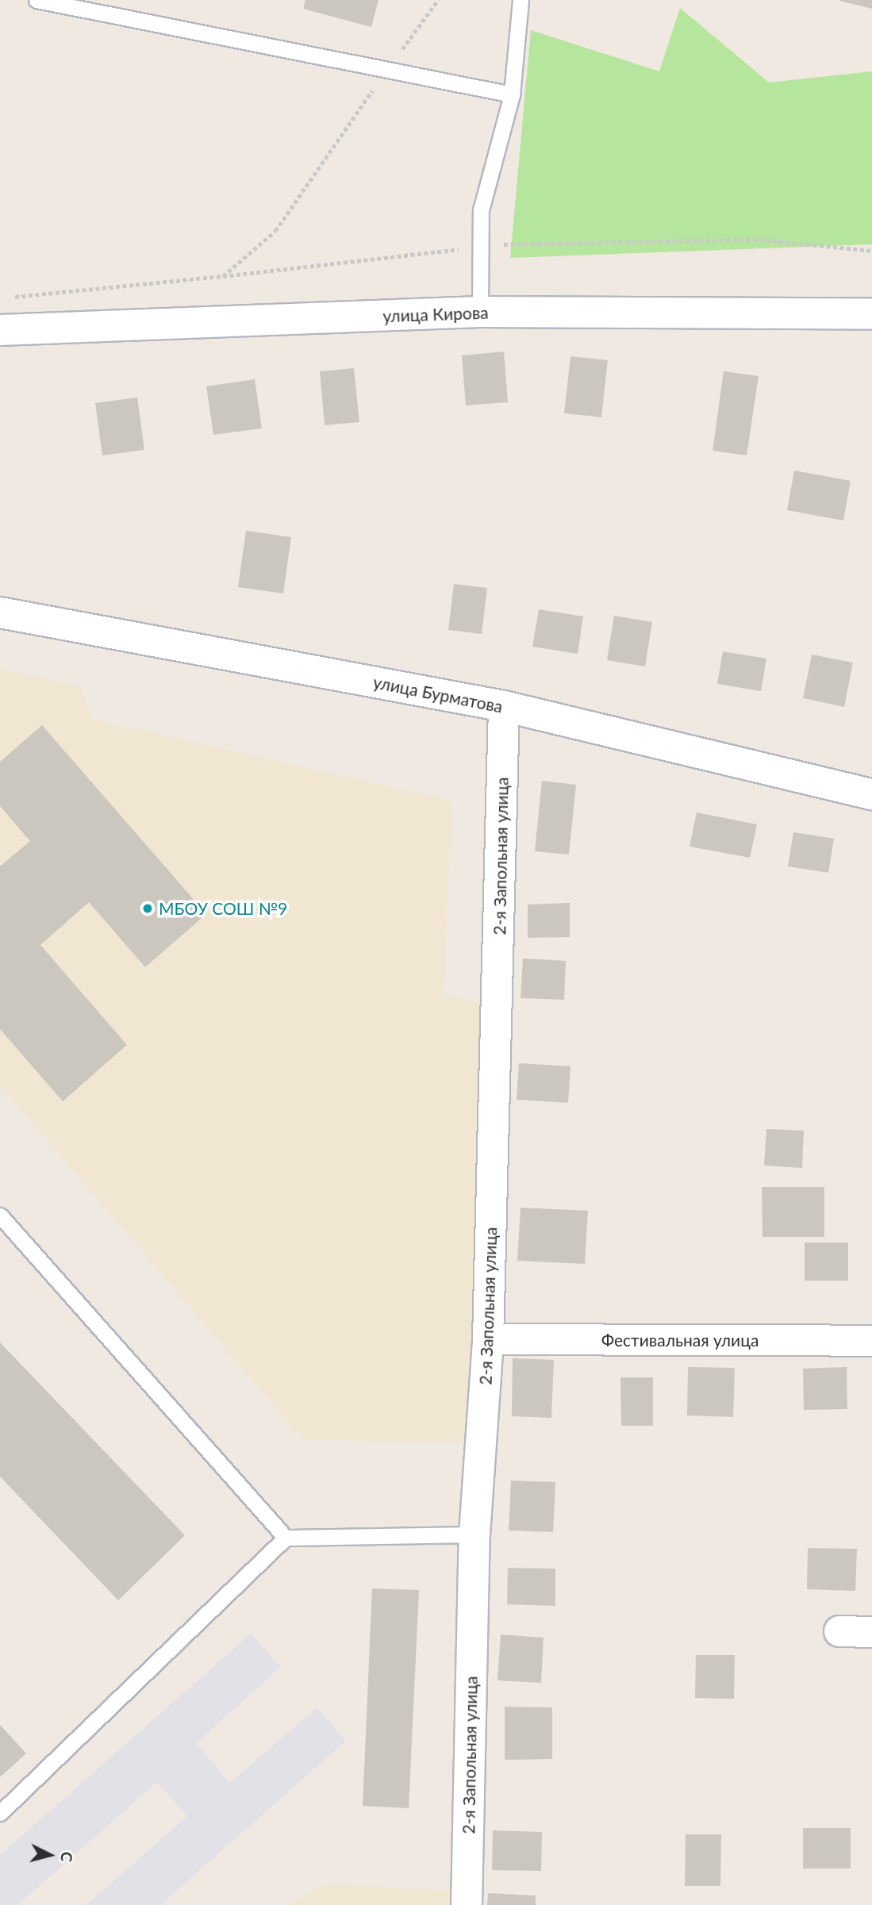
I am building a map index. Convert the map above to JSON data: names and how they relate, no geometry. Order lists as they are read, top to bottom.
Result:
{
  "streets": {
    "street": [
      "улица Кирова",
      "улица Бурматова",
      "2-я Запольная улица",
      "Фестивальная улица"
    ]
  },
  "crossings": [
    ["улица Бурматова", "2-я Запольная улица"],
    ["2-я Запольная улица", "Фестивальная улица"]
  ],
  "places": ["МБОУ СОШ №9"],
  "north": "right"
}
